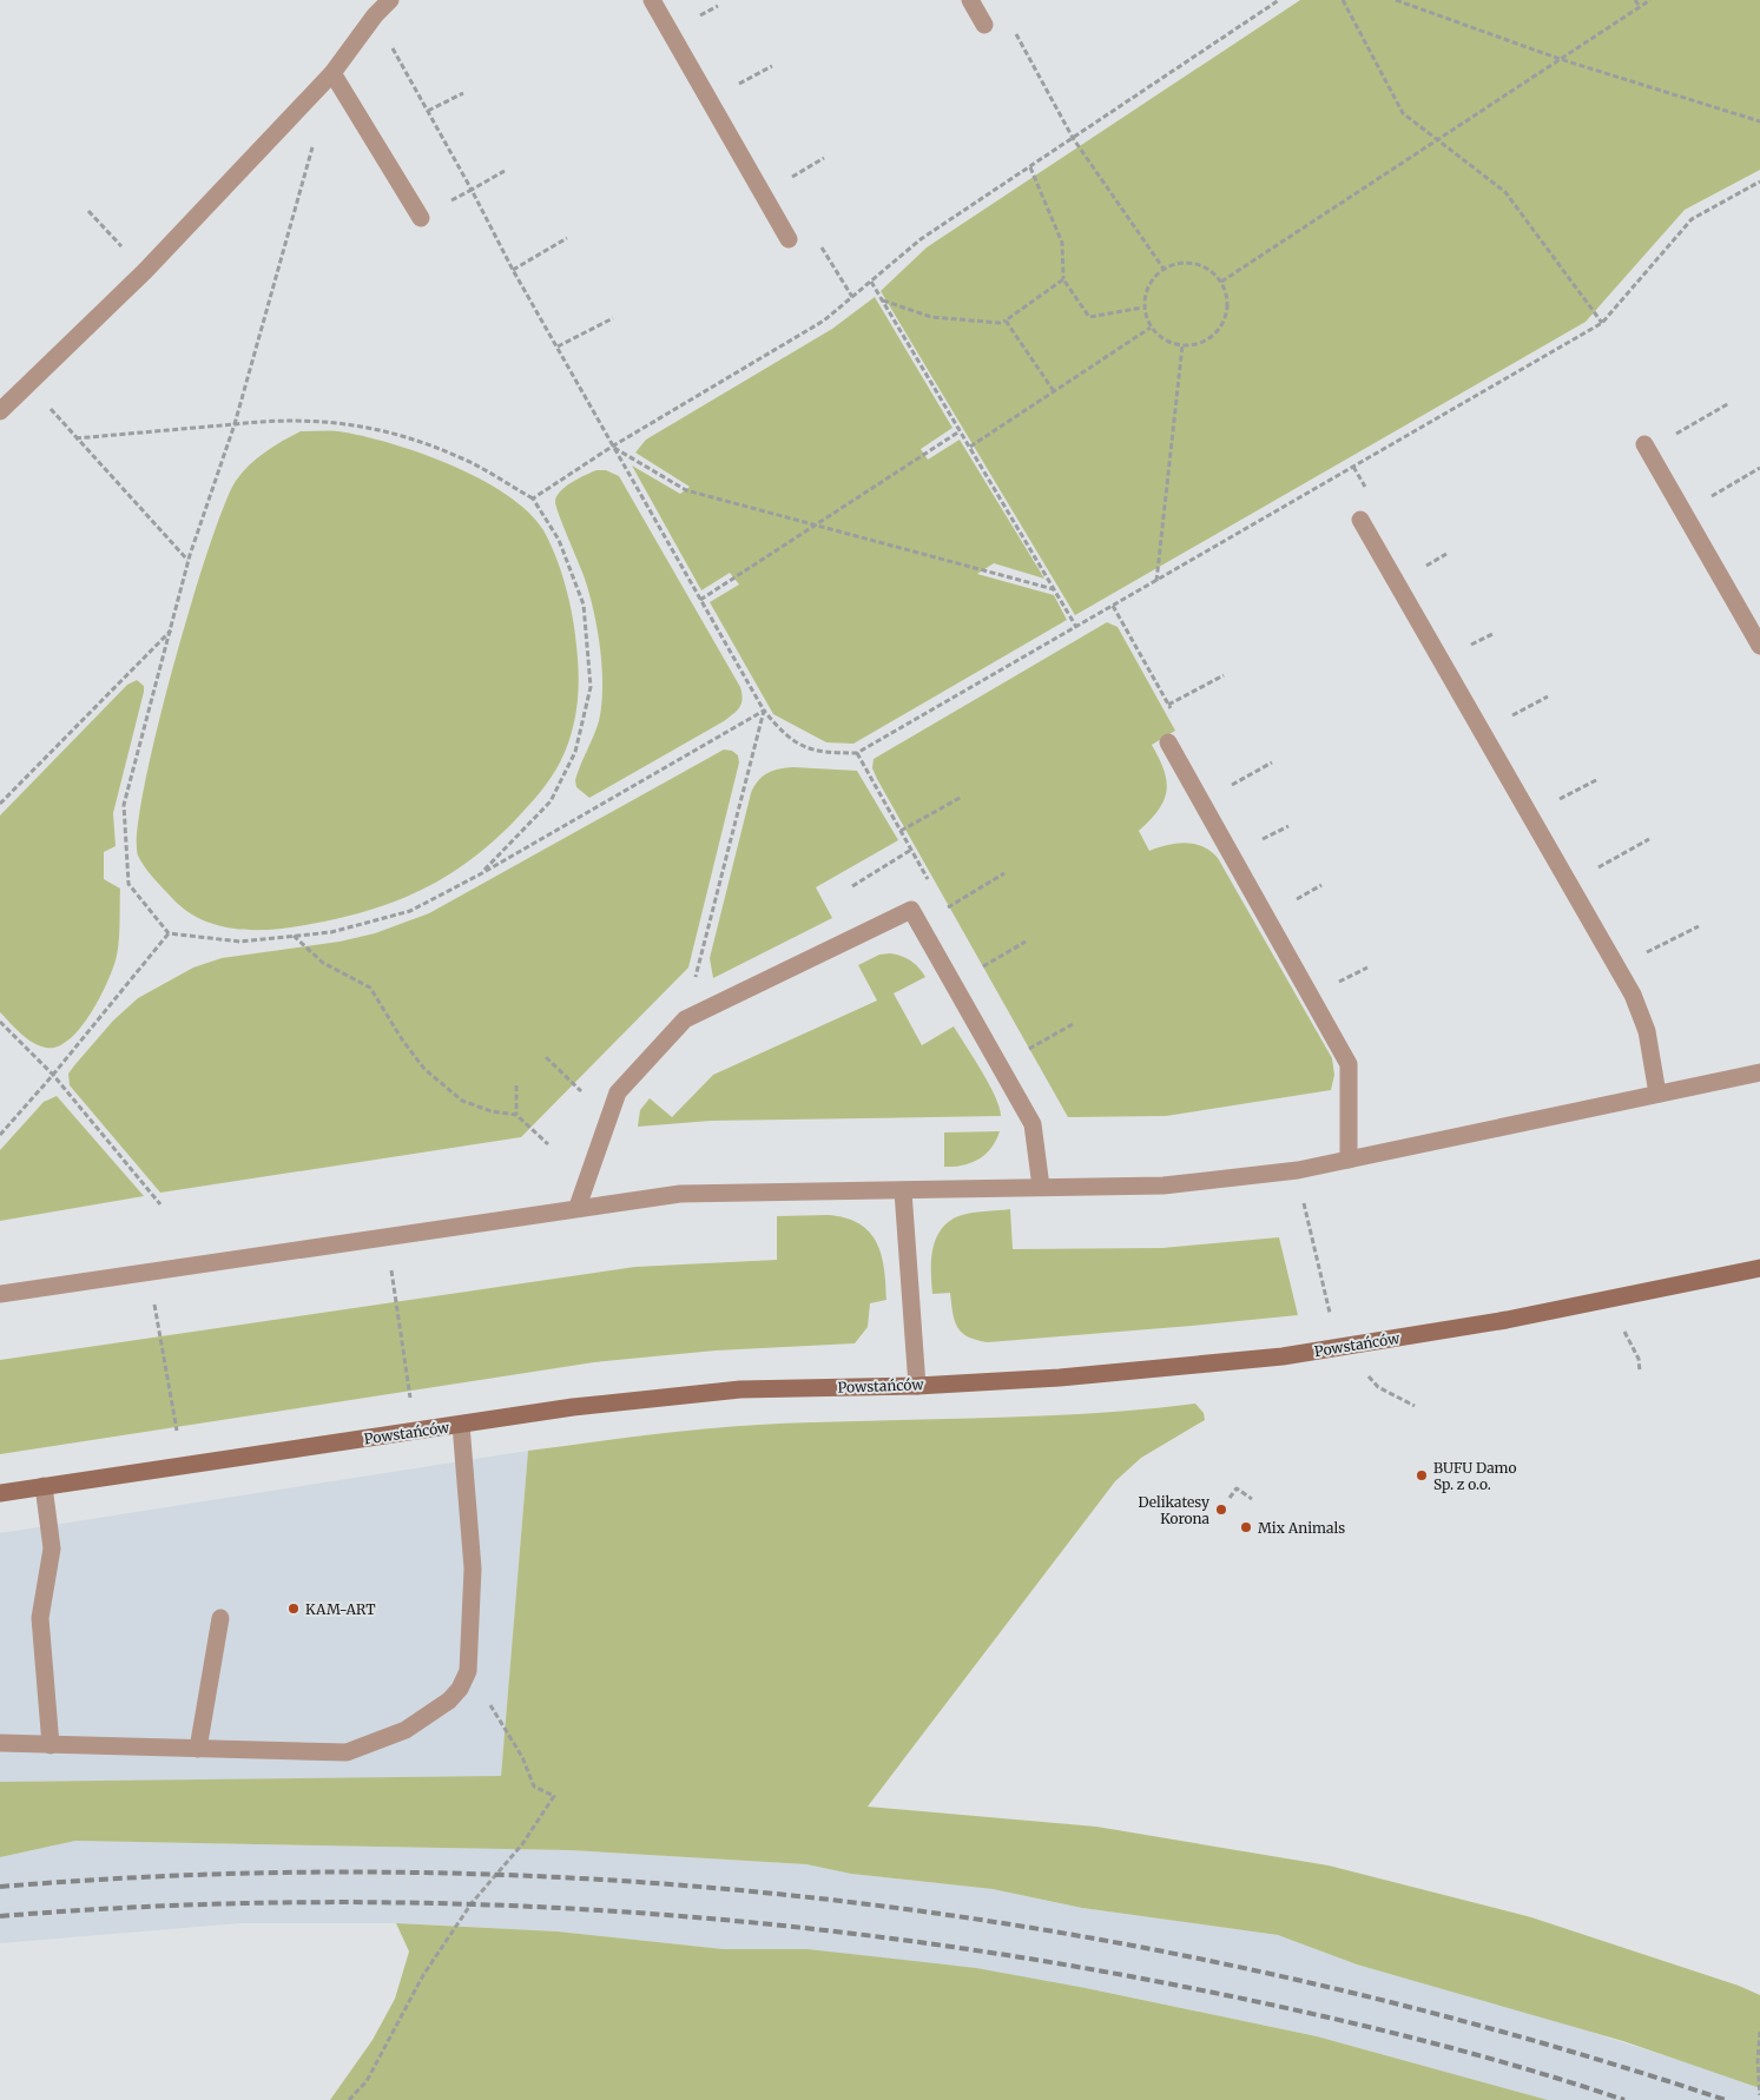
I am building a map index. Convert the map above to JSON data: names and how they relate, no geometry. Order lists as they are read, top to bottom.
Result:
{
  "streets": {
    "street": ["Powstańców"]
  },
  "places": [
    "BUFU Damo Sp. z o.o.",
    "Delikatesy Korona",
    "Mix Animals",
    "KAM-ART"
  ]
}
